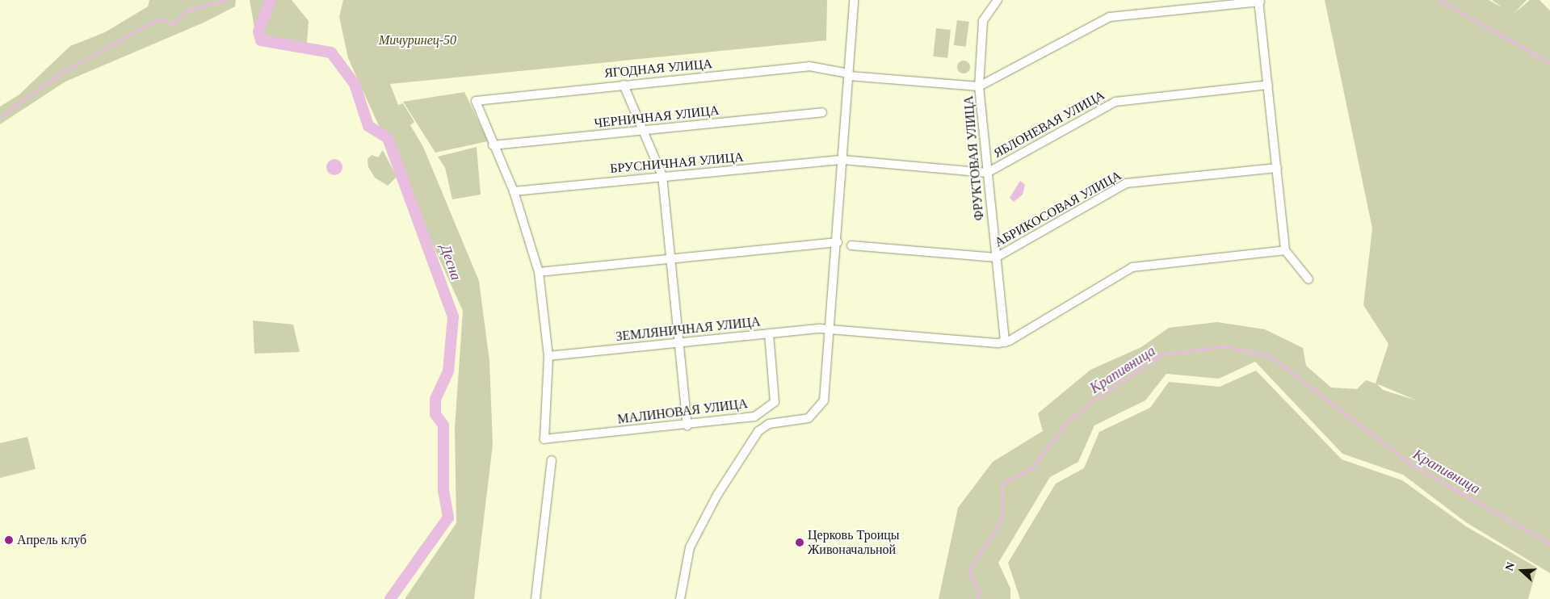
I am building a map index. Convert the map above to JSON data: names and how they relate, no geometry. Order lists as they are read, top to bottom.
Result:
{
  "streets": {
    "street": [
      "ЯГОДНАЯ УЛИЦА",
      "ЧЕРНИЧНАЯ УЛИЦА",
      "ЯБЛОНЕВАЯ УЛИЦА",
      "ФРУКТОВАЯ УЛИЦА",
      "БРУСНИЧНАЯ УЛИЦА",
      "АБРИКОСОВАЯ УЛИЦА",
      "ЗЕМЛЯНИЧНАЯ УЛИЦА",
      "МАЛИНОВАЯ УЛИЦА"
    ]
  },
  "crossings": [
    ["ЯГОДНАЯ УЛИЦА", "ЧЕРНИЧНАЯ УЛИЦА"],
    ["ЯГОДНАЯ УЛИЦА", "ФРУКТОВАЯ УЛИЦА"],
    ["ЯБЛОНЕВАЯ УЛИЦА", "ФРУКТОВАЯ УЛИЦА"],
    ["ЯБЛОНЕВАЯ УЛИЦА", "БРУСНИЧНАЯ УЛИЦА"],
    ["ФРУКТОВАЯ УЛИЦА", "АБРИКОСОВАЯ УЛИЦА"],
    ["ЗЕМЛЯНИЧНАЯ УЛИЦА", "МАЛИНОВАЯ УЛИЦА"]
  ],
  "water": ["Десна", "Крапивница"],
  "parks": ["Мичуринец-50"],
  "places": ["Апрель клуб", "Церковь Троицы Живоначальной"],
  "north": "left"
}
